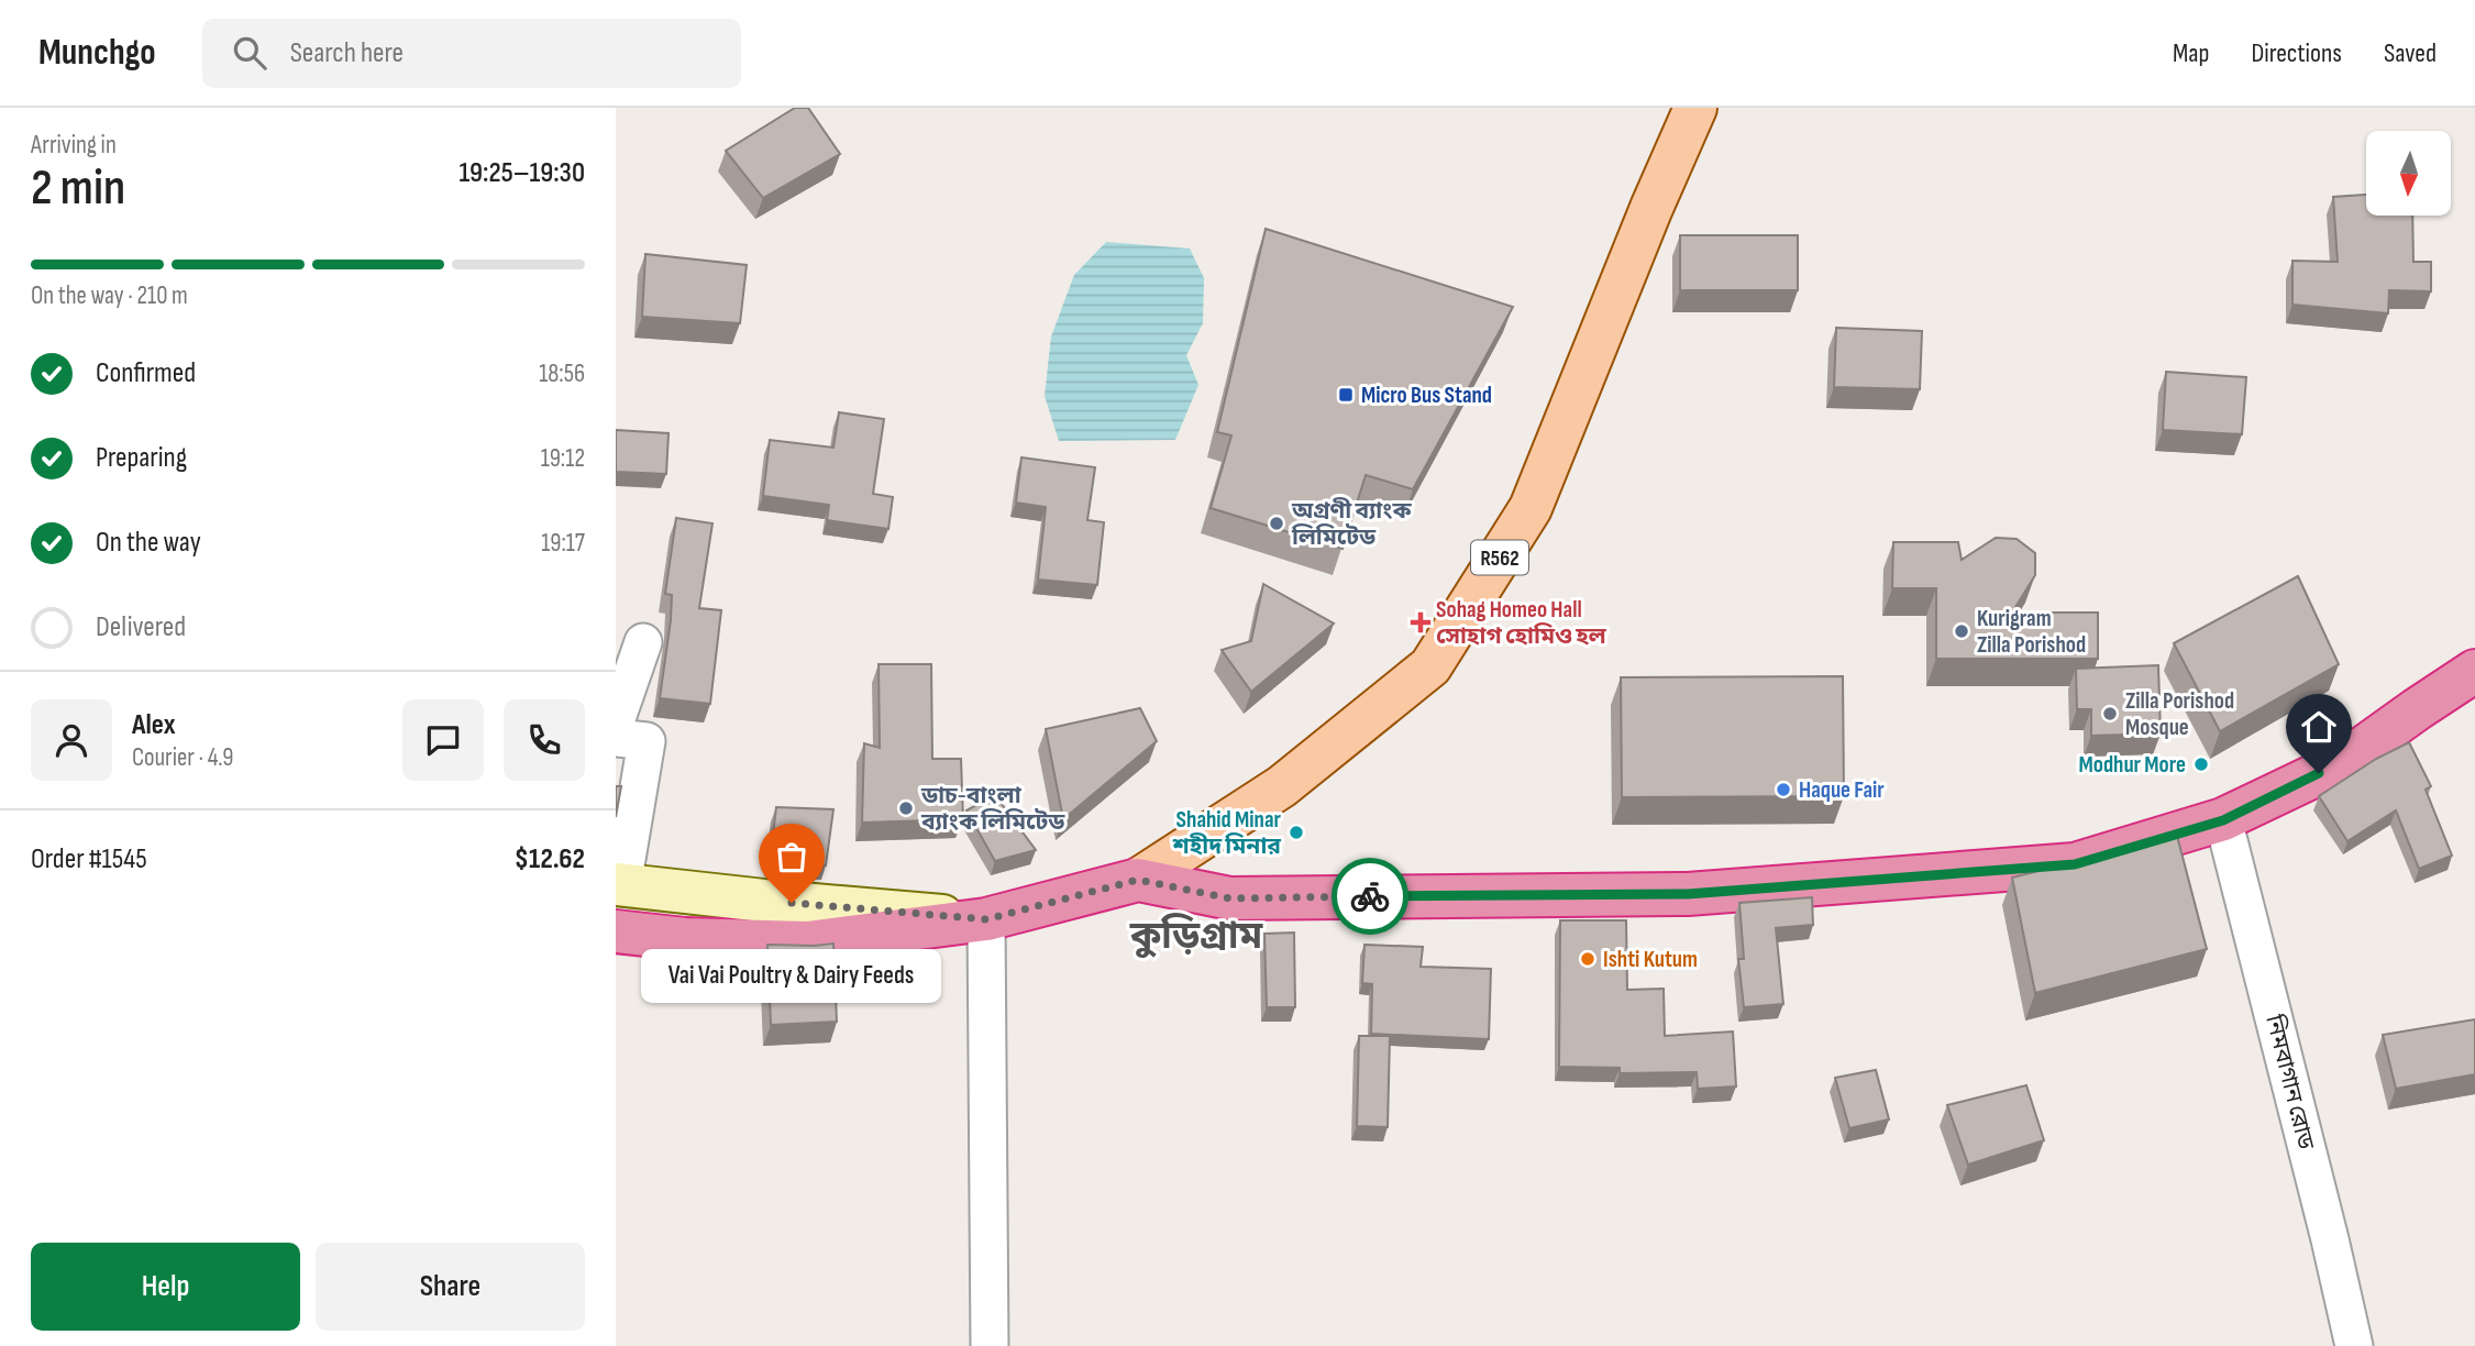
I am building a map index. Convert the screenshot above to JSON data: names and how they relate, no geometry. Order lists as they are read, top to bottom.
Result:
{
  "streets": {
    "main road": ["R562"],
    "street": ["নিমবাগান রোড"]
  },
  "districts": ["কুড়িগ্রাম"],
  "places": {
    "transit": ["Micro Bus Stand"],
    "other": [
      "অগ্রণী ব্যাংক লিমিটেড",
      "Kurigram Zilla Porishod",
      "Zilla Porishod Mosque",
      "Modhur More",
      "Haque Fair",
      "ডাচ-বাংলা ব্যাংক লিমিটেড",
      "Shahid Minar শহীদ মিনার",
      "Vai Vai Poultry & Dairy Feeds",
      "Ishti Kutum"
    ],
    "health": ["Sohag Homeo Hall সোহাগ হোমিও হল"]
  },
  "north": "bottom",
  "page": {
    "header": "Munchgo",
    "search": "Search here",
    "nav": ["Map", "Directions", "Saved"],
    "heading": ["2 min", "Arriving in", "19:25–19:30"],
    "panel": [
      "Alex",
      "Courier · 4.9",
      "Order #1545",
      "$12.62"
    ],
    "bar": "On the way · 210 m",
    "list": [
      ["Confirmed", "18:56"],
      ["Preparing", "19:12"],
      ["On the way", "19:17"],
      "Delivered"
    ],
    "bubble": "Vai Vai Poultry & Dairy Feeds",
    "buttons": ["Help", "Share"]
  }
}
